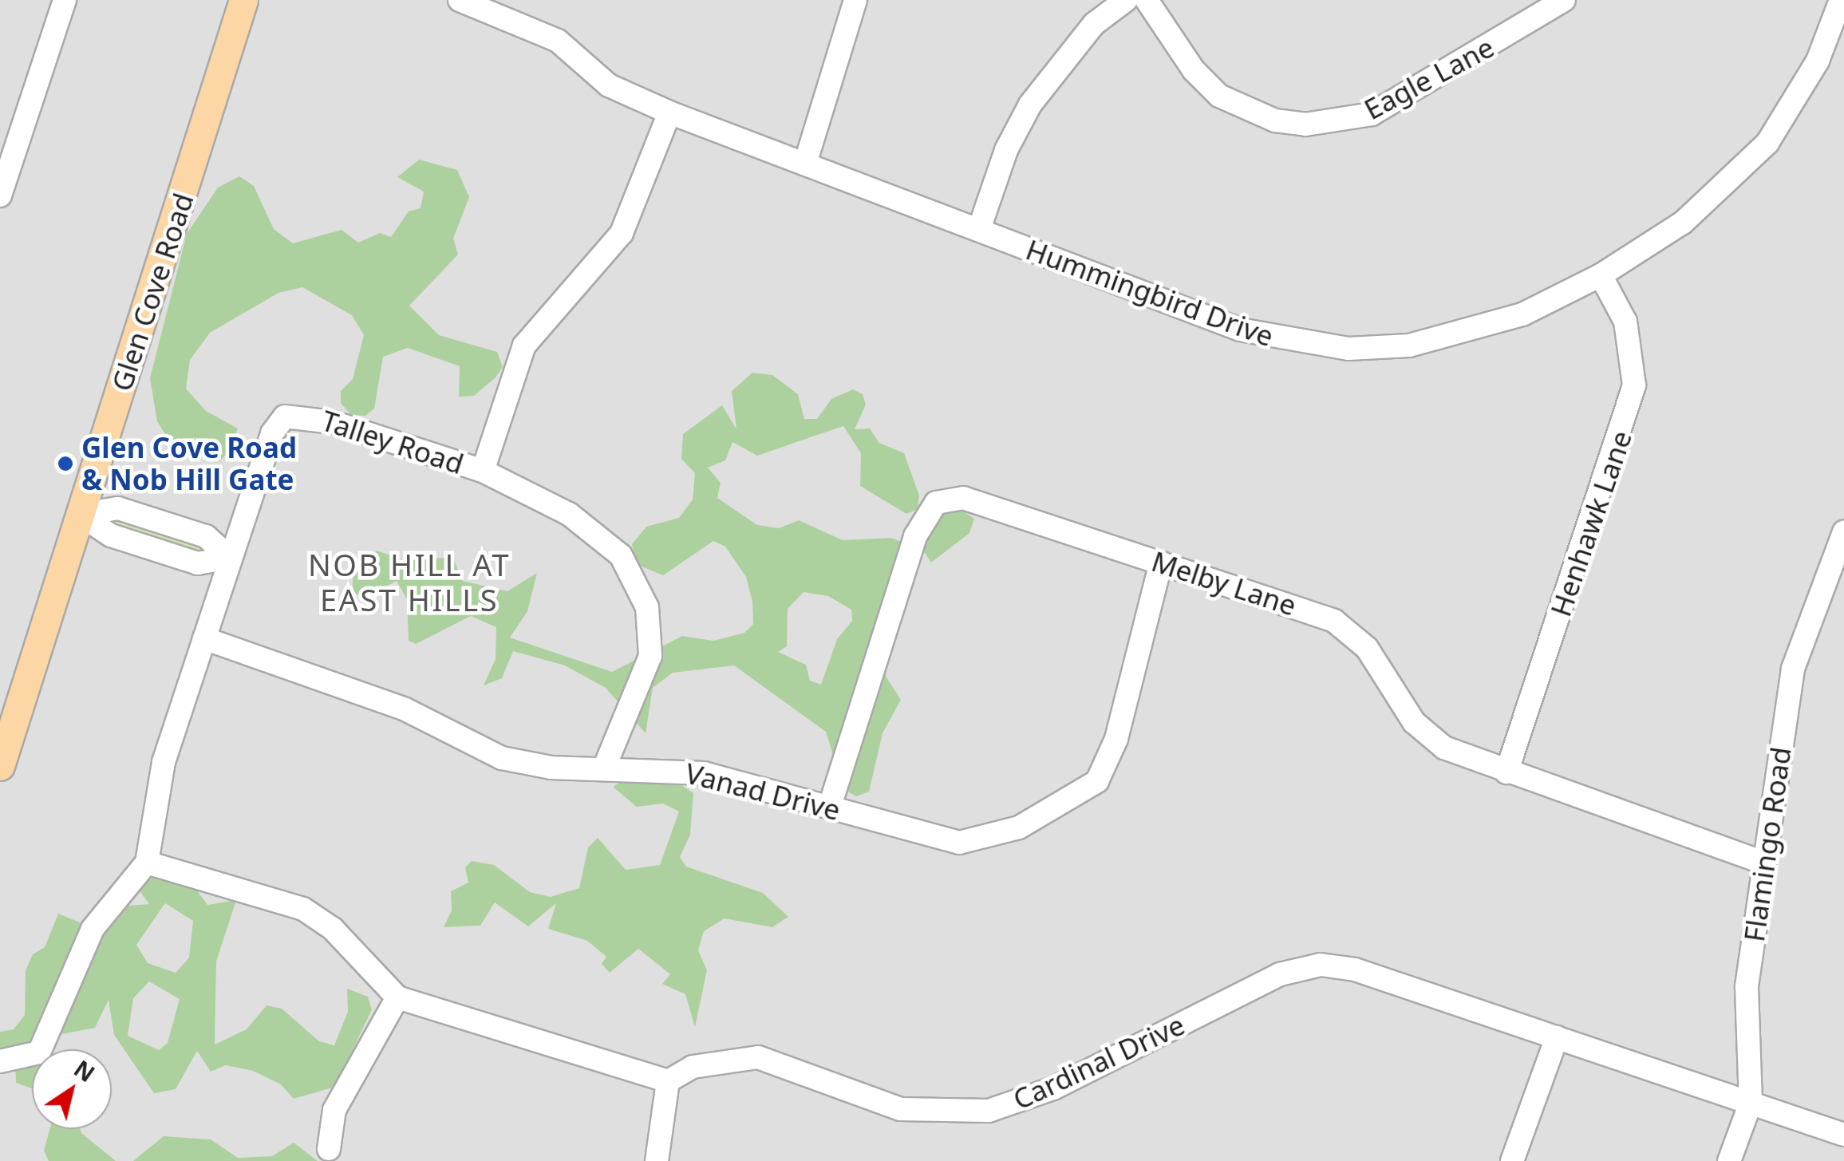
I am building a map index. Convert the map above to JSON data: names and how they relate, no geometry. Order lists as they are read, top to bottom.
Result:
{
  "streets": {
    "main road": ["Glen Cove Road"],
    "street": [
      "Eagle Lane",
      "Hummingbird Drive",
      "Talley Road",
      "Henhawk Lane",
      "Melby Lane",
      "Vanad Drive",
      "Flamingo Road",
      "Cardinal Drive"
    ]
  },
  "crossings": [
    ["Hummingbird Drive", "Henhawk Lane"],
    ["Talley Road", "Vanad Drive"],
    ["Henhawk Lane", "Melby Lane"],
    ["Melby Lane", "Vanad Drive"],
    ["Melby Lane", "Flamingo Road"],
    ["Flamingo Road", "Cardinal Drive"]
  ],
  "districts": ["NOB HILL AT EAST HILLS"],
  "places": ["Glen Cove Road & Nob Hill Gate"],
  "north": "top right"
}
